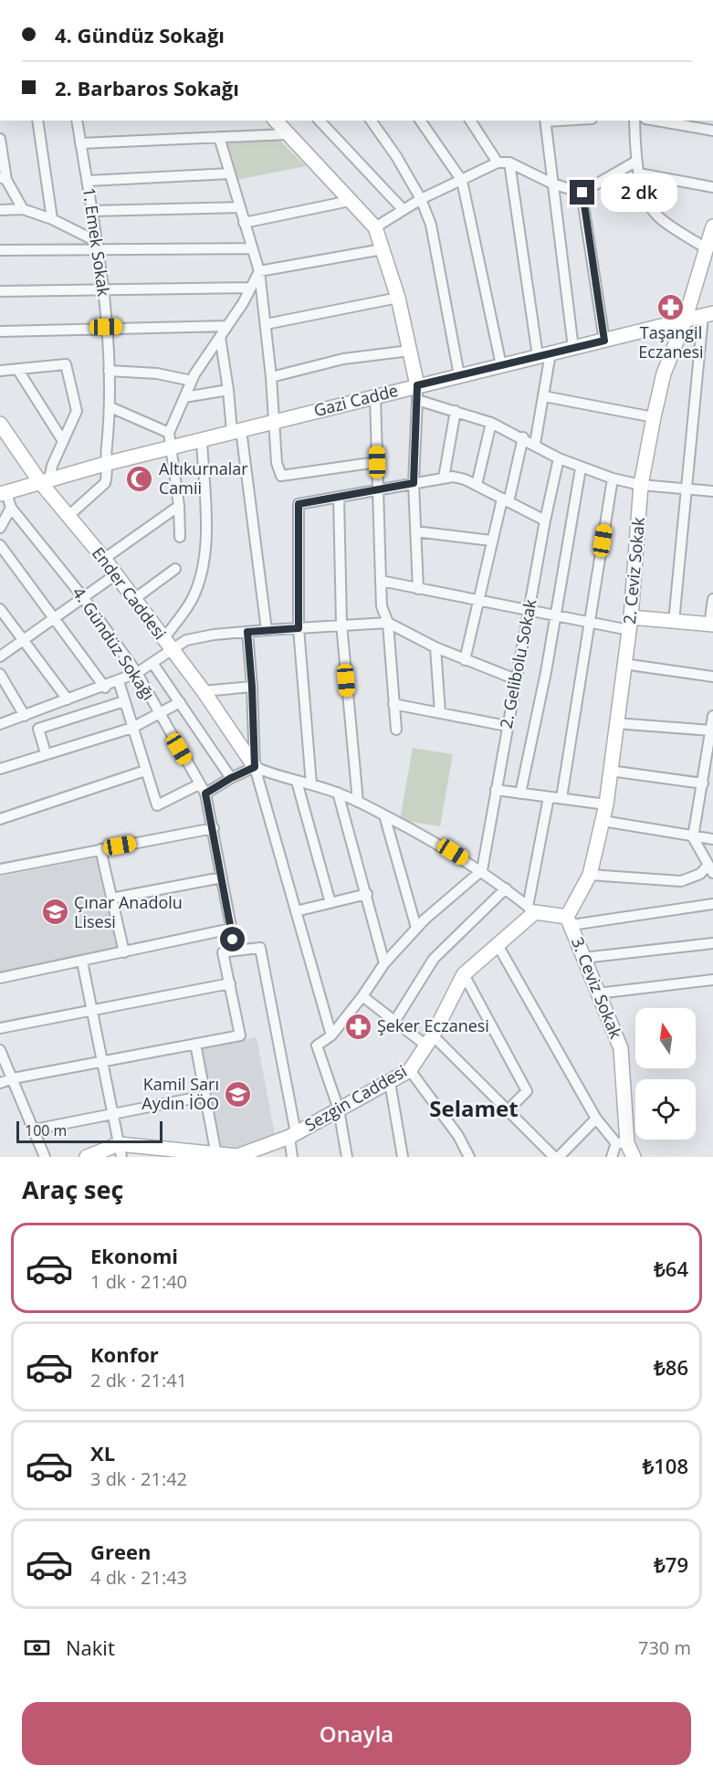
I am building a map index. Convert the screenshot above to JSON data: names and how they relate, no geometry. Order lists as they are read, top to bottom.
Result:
{
  "streets": {
    "main road": [
      "Gazi Cadde",
      "2. Ceviz Sokak",
      "Ender Caddesi",
      "3. Ceviz Sokak",
      "Sezgin Caddesi"
    ],
    "street": ["1. Emek Sokak", "4. Gündüz Sokağı", "2. Gelibolu Sokak"]
  },
  "crossings": [
    ["1. Emek Sokak", "Gazi Cadde"],
    ["1. Emek Sokak", "Ender Caddesi"],
    ["Gazi Cadde", "2. Ceviz Sokak"],
    ["Gazi Cadde", "Ender Caddesi"],
    ["2. Ceviz Sokak", "3. Ceviz Sokak"]
  ],
  "districts": ["Selamet"],
  "places": {
    "pharmacy": ["Taşangil Eczanesi", "Şeker Eczanesi"],
    "mosque": ["Altıkurnalar Camii"],
    "school or university": ["Çınar Anadolu Lisesi", "Kamil Sarı Aydın İÖO"]
  },
  "scale_bar": "100 m",
  "north": "top",
  "page": {
    "banner": ["4. Gündüz Sokağı", "2. Barbaros Sokağı"],
    "bubble": "2 dk",
    "scale": "100 m",
    "heading": "Araç seç",
    "list": [
      {
        "name": "Ekonomi",
        "note": "1 dk · 21:40",
        "value": "₺64"
      },
      {
        "name": "Konfor",
        "note": "2 dk · 21:41",
        "value": "₺86"
      },
      {
        "name": "XL",
        "note": "3 dk · 21:42",
        "value": "₺108"
      },
      {
        "name": "Green",
        "note": "4 dk · 21:43",
        "value": "₺79"
      }
    ],
    "pay": ["Nakit", "730 m"],
    "buttons": "Onayla"
  }
}
